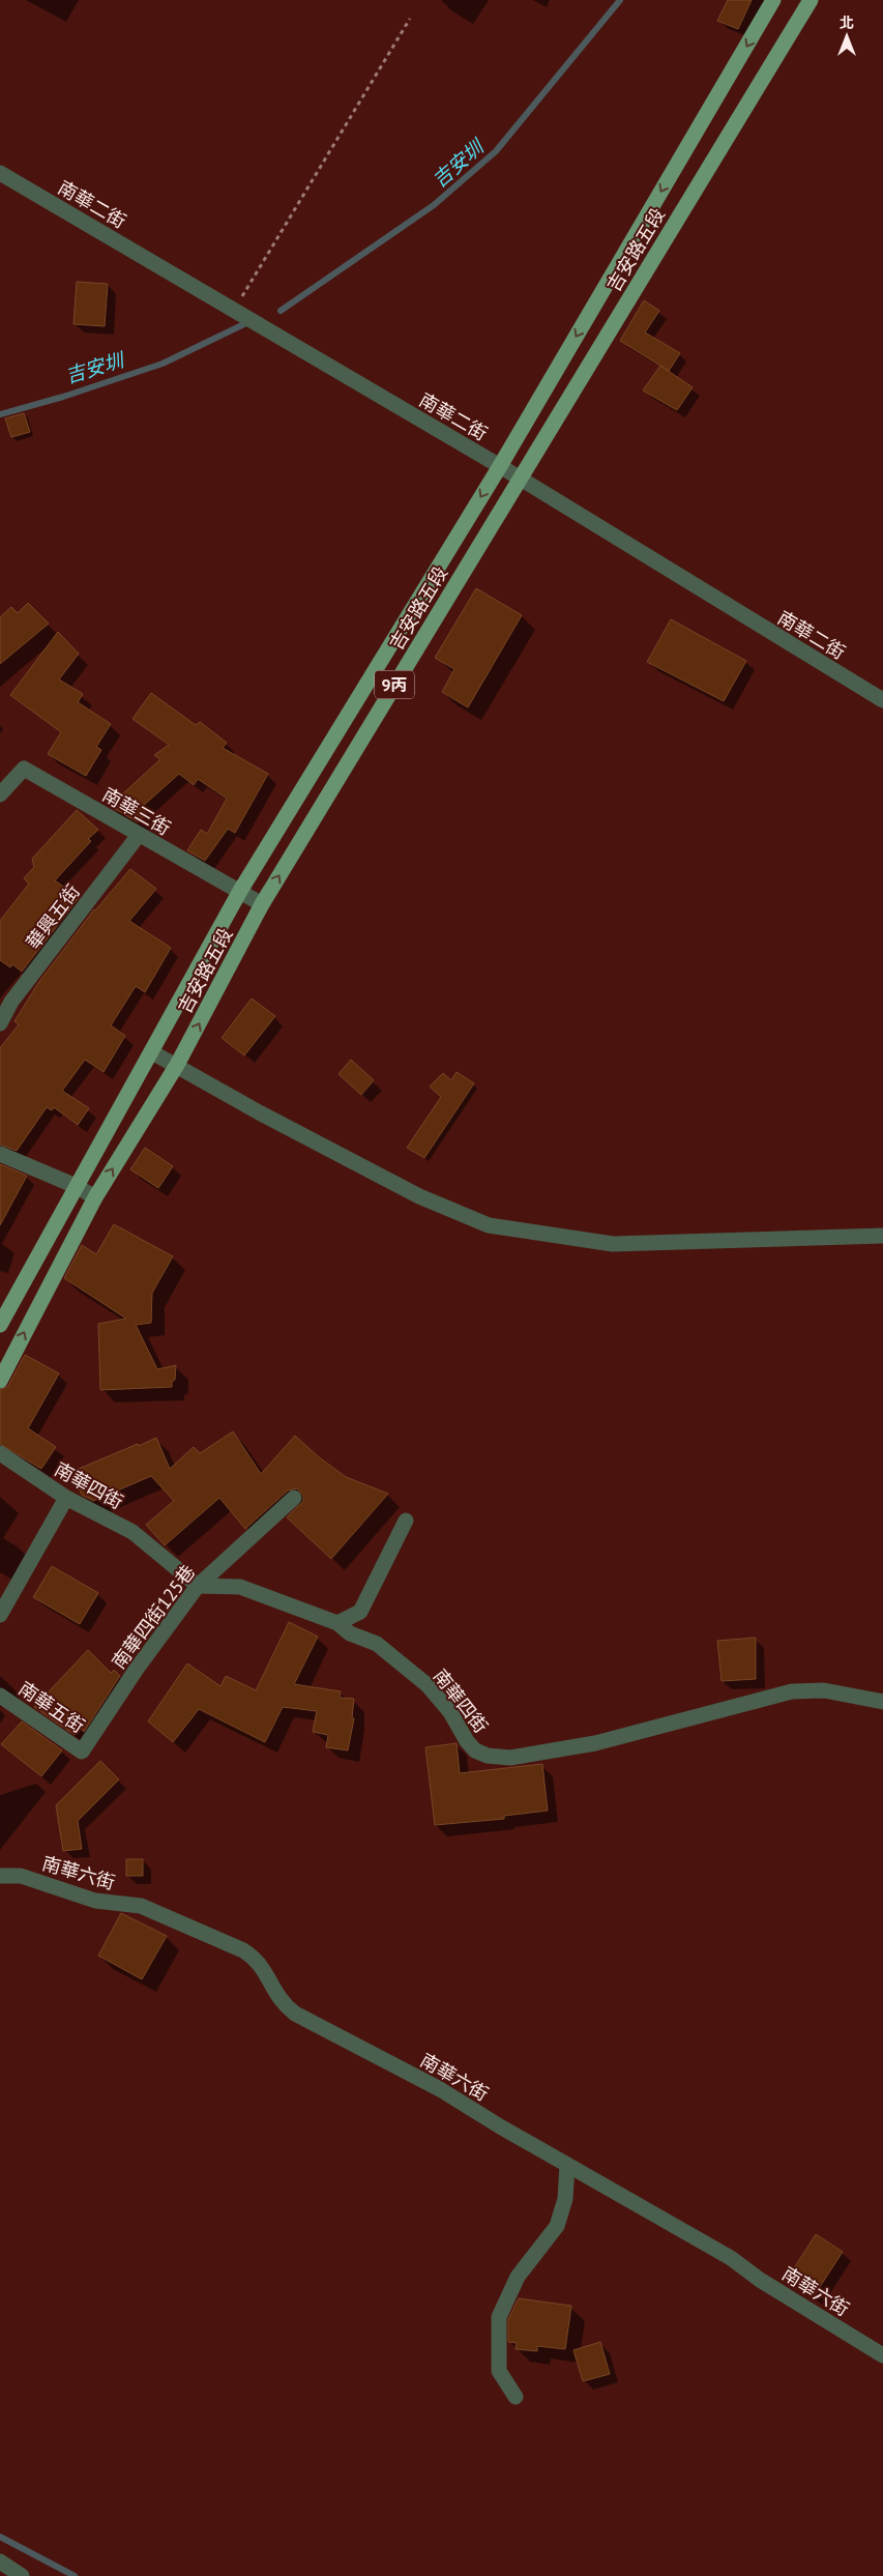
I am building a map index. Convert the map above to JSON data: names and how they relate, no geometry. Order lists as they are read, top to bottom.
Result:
{
  "streets": {
    "main road": ["吉安路五段", "9丙"],
    "street": [
      "南華二街",
      "南華三街",
      "華興五街",
      "南華四街",
      "南華四街125巷",
      "南華五街",
      "南華六街"
    ]
  },
  "crossings": [
    ["南華二街", "吉安路五段"],
    ["吉安路五段", "南華三街"],
    ["南華三街", "華興五街"],
    ["南華四街", "南華四街125巷"],
    ["南華四街125巷", "南華五街"]
  ],
  "water": ["吉安圳"],
  "north": "top"
}
